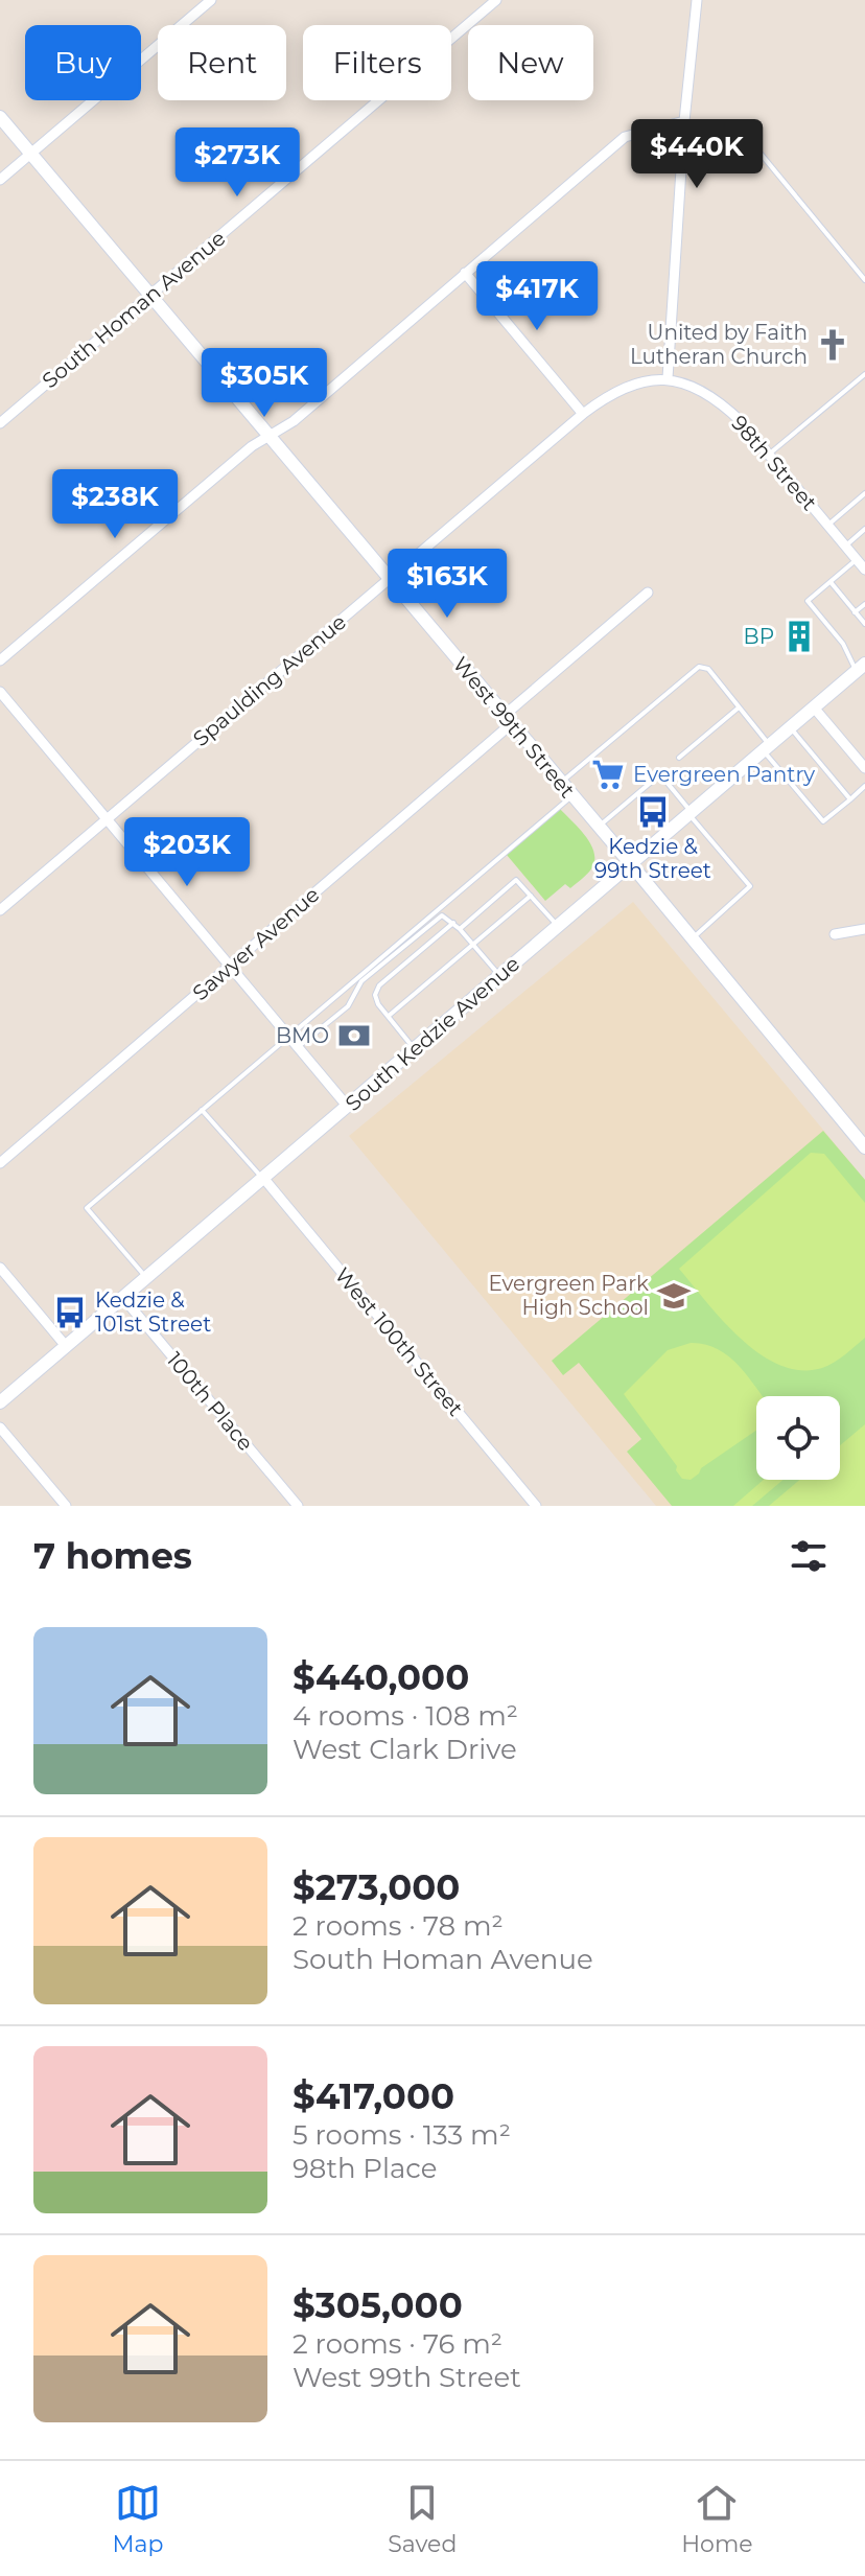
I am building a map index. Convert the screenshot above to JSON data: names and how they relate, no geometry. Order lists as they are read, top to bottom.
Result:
{
  "streets": {
    "street": [
      "South Homan Avenue",
      "98th Street",
      "Spaulding Avenue",
      "West 99th Street",
      "Sawyer Avenue",
      "South Kedzie Avenue",
      "West 100th Street",
      "100th Place"
    ]
  },
  "crossings": [
    ["South Homan Avenue", "West 99th Street"],
    ["98th Street", "Spaulding Avenue"],
    ["Spaulding Avenue", "West 99th Street"],
    ["West 99th Street", "Sawyer Avenue"],
    ["West 99th Street", "South Kedzie Avenue"],
    ["South Kedzie Avenue", "West 100th Street"],
    ["South Kedzie Avenue", "100th Place"]
  ],
  "places": {
    "church": ["United by Faith Lutheran Church"],
    "building": ["BP"],
    "supermarket": ["Evergreen Pantry"],
    "bus stop": ["Kedzie & 99th Street", "Kedzie & 101st Street"],
    "bank": ["BMO"],
    "school or university": ["Evergreen Park High School"]
  },
  "page": {
    "chip": [
      "Buy",
      "Rent",
      "Filters",
      "New"
    ],
    "price": [
      "$440K",
      "$273K",
      "$417K",
      "$305K",
      "$238K",
      "$163K",
      "$203K"
    ],
    "heading": "7 homes",
    "list": [
      {
        "name": "$440,000",
        "note": "4 rooms · 108 m² · West Clark Drive"
      },
      {
        "name": "$273,000",
        "note": "2 rooms · 78 m² · South Homan Avenue"
      },
      {
        "name": "$417,000",
        "note": "5 rooms · 133 m² · 98th Place"
      },
      {
        "name": "$305,000",
        "note": "2 rooms · 76 m² · West 99th Street"
      }
    ],
    "tabs": ["Map", "Saved", "Home"]
  }
}
